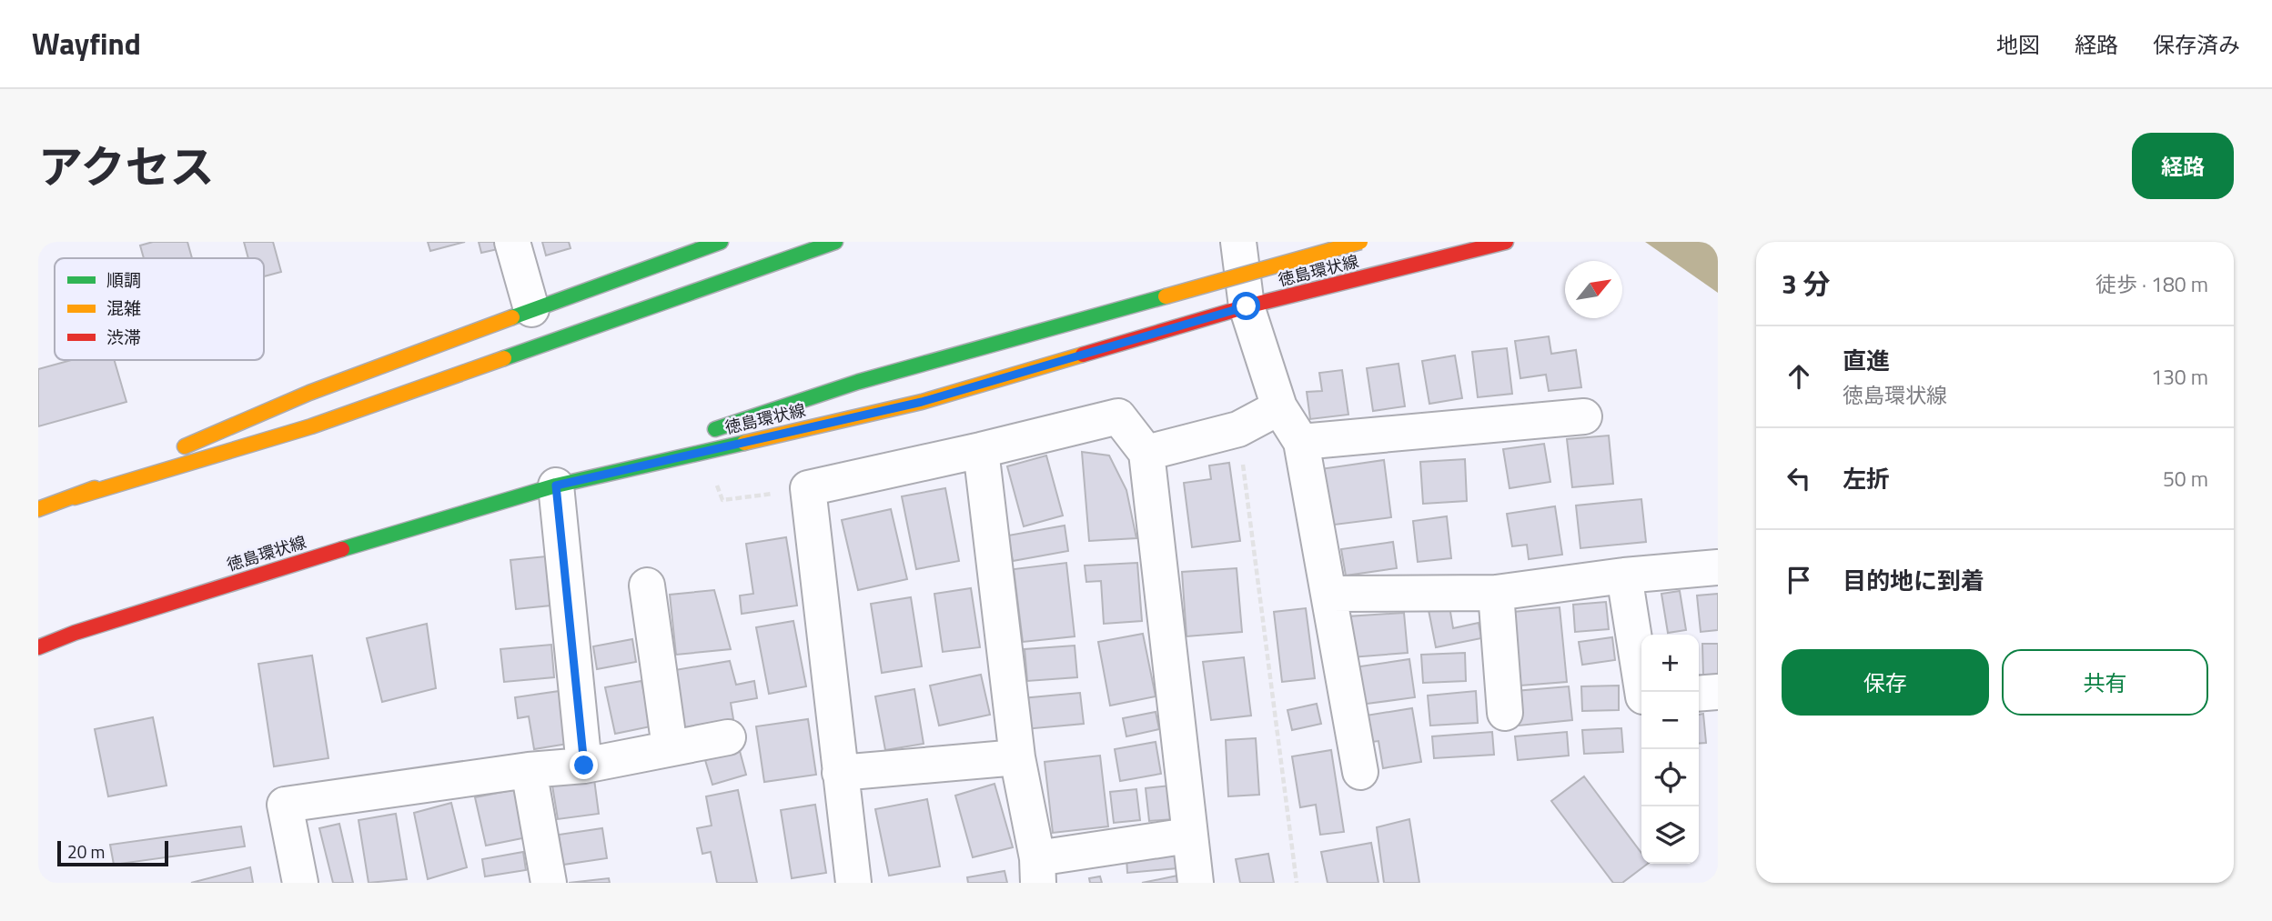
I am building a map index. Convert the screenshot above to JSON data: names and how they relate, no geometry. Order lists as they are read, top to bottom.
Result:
{
  "streets": {
    "main road": ["徳島環状線"]
  },
  "legend": ["順調", "混雑", "渋滞"],
  "scale_bar": "20 m",
  "north": "top right",
  "page": {
    "header": "Wayfind",
    "nav": ["地図", "経路", "保存済み"],
    "title": "アクセス",
    "buttons": [
      "経路",
      ["保存", "共有"]
    ],
    "heading": ["3 分", "徒歩 · 180 m"],
    "list": [
      ["直進", "徳島環状線", "130 m"],
      ["左折", "50 m"],
      "目的地に到着"
    ],
    "map_buttons": ["+", "−"],
    "scale": "20 m"
  }
}
